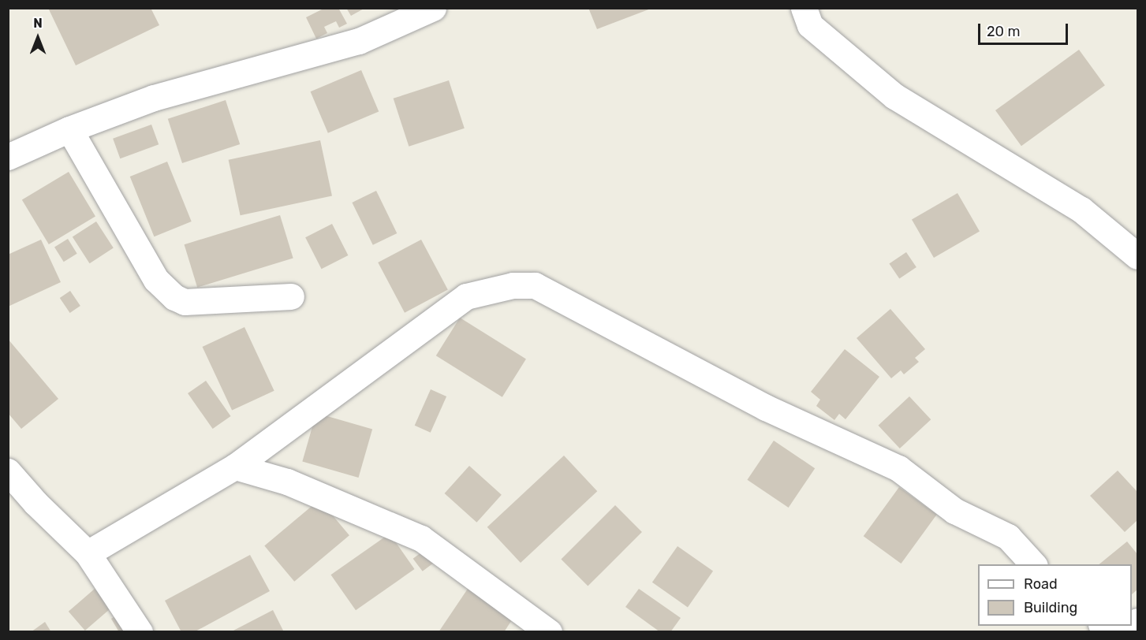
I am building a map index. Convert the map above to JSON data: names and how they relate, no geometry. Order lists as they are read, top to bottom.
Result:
{
  "legend": ["Road", "Building"],
  "scale_bar": "20 m",
  "north": "top"
}
